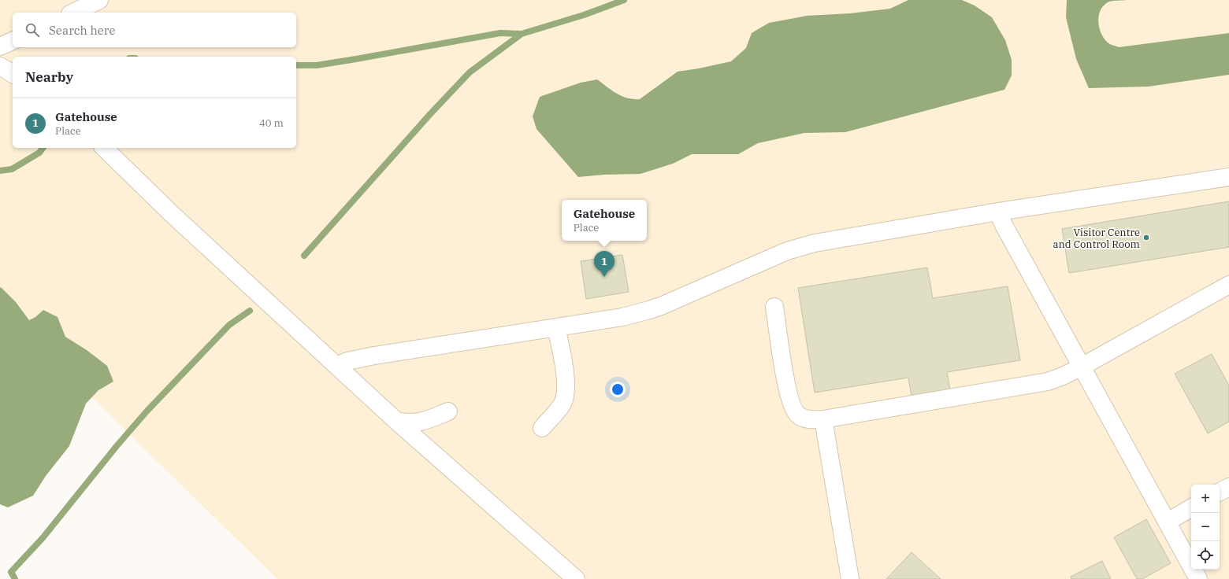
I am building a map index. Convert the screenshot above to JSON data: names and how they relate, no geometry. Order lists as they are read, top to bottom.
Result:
{
  "places": ["Visitor Centre and Control Room"],
  "page": {
    "search": "Search here",
    "heading": "Nearby",
    "list": [
      {
        "mark": "1",
        "name": "Gatehouse",
        "note": "Place",
        "value": "40 m"
      }
    ],
    "popup": ["Gatehouse", "Place"],
    "pins": "1",
    "map_buttons": ["+", "−"]
  }
}
